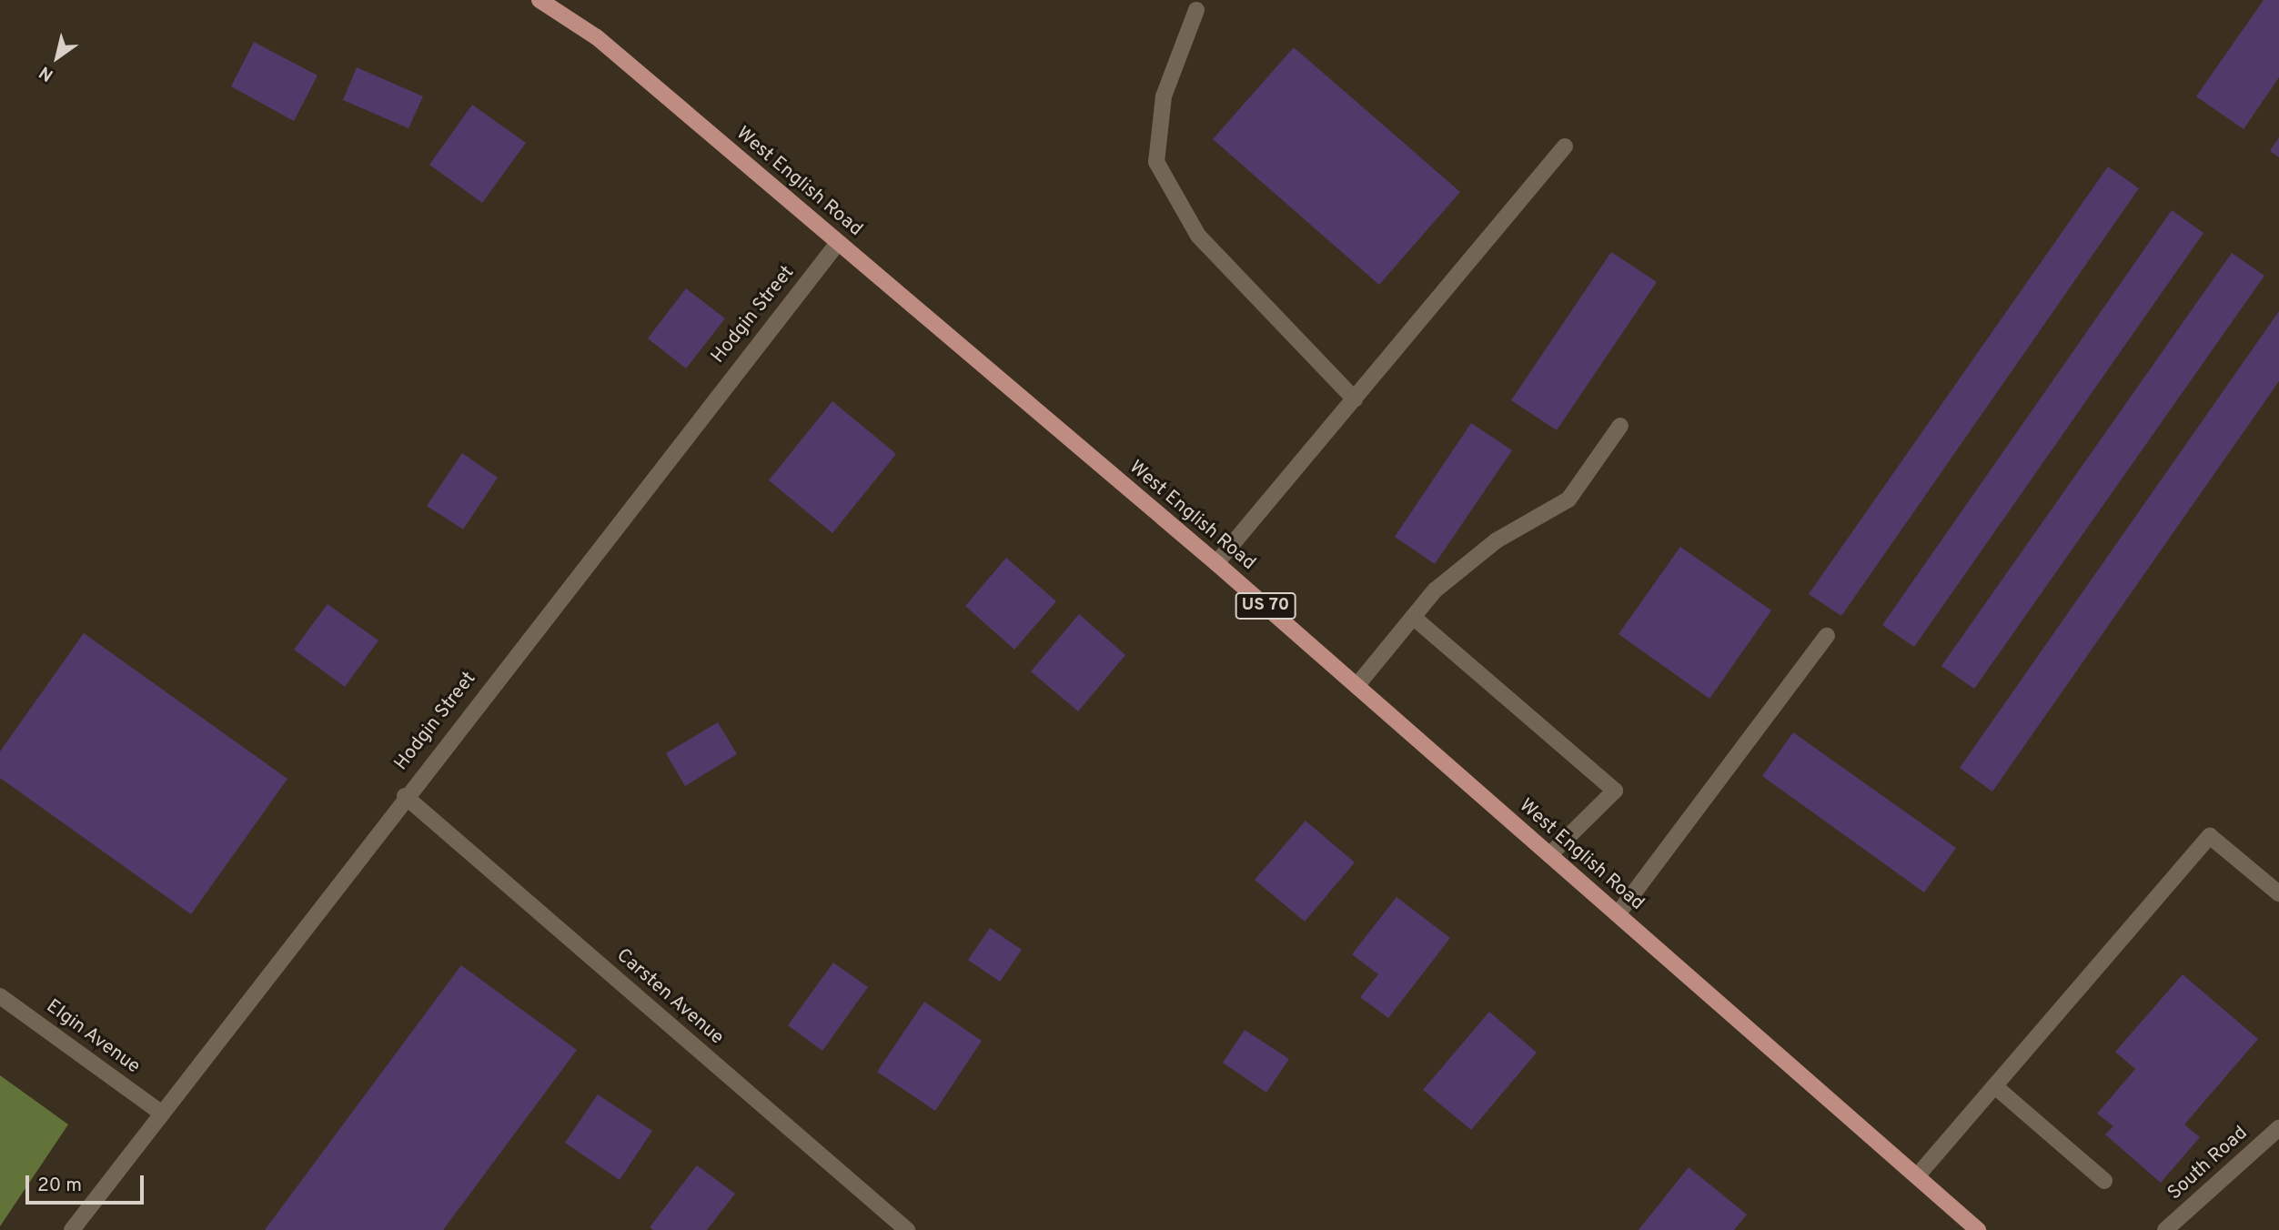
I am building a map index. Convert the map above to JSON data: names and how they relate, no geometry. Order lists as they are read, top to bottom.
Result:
{
  "streets": {
    "main road": ["West English Road", "US 70"],
    "street": [
      "Hodgin Street",
      "Carsten Avenue",
      "Elgin Avenue",
      "South Road"
    ]
  },
  "crossings": [
    ["West English Road", "Hodgin Street"],
    ["Hodgin Street", "Carsten Avenue"],
    ["Hodgin Street", "Elgin Avenue"]
  ],
  "scale_bar": "20 m",
  "north": "bottom left"
}
